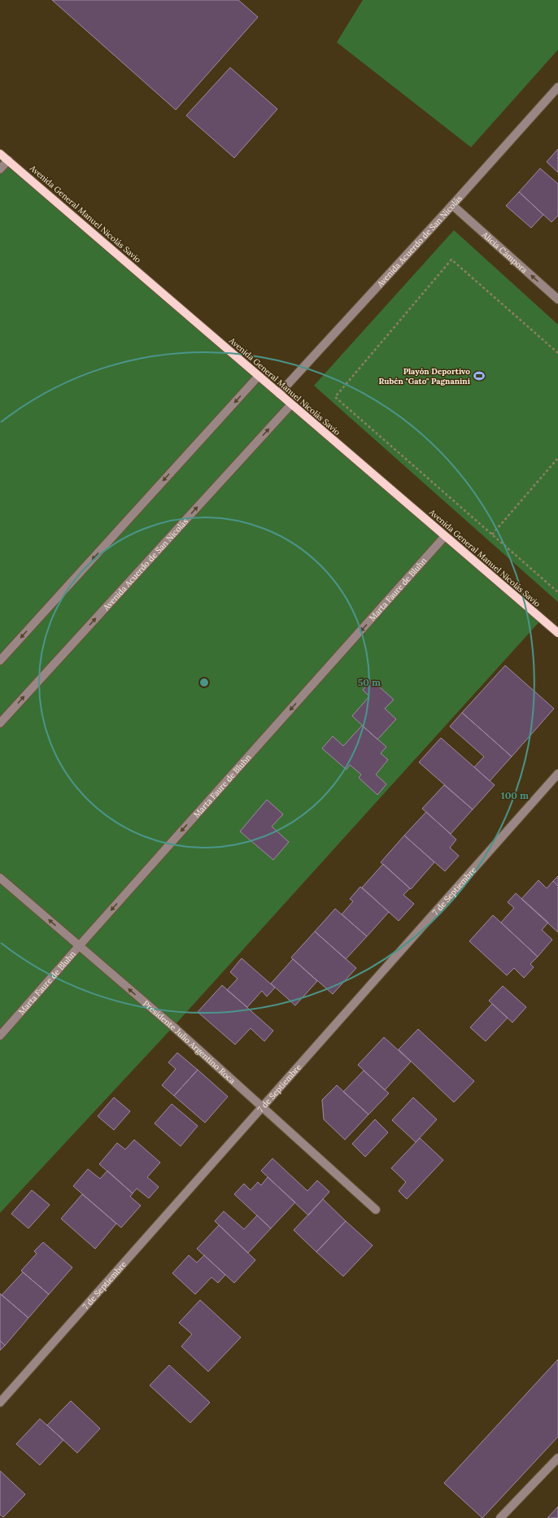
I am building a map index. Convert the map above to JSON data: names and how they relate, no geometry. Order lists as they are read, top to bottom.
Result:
{
  "streets": {
    "main road": ["Avenida General Manuel Nicolás Savio"],
    "street": [
      "Avenida Acuerdo de San Nicolás",
      "Alicia Cámpora",
      "Marta Faure de Bluhn",
      "7 de Septiembre",
      "Presidente Julio Argentino Roca"
    ]
  },
  "crossings": [
    ["Avenida General Manuel Nicolás Savio", "Avenida Acuerdo de San Nicolás"],
    ["Avenida General Manuel Nicolás Savio", "Marta Faure de Bluhn"],
    ["Avenida Acuerdo de San Nicolás", "Alicia Cámpora"],
    ["Marta Faure de Bluhn", "Presidente Julio Argentino Roca"],
    ["7 de Septiembre", "Presidente Julio Argentino Roca"]
  ],
  "one_way": ["Alicia Cámpora", "Marta Faure de Bluhn", "Presidente Julio Argentino Roca"],
  "places": {
    "sports": ["Playón Deportivo Rubén \"Gato\" Pagnanini"]
  },
  "rings": ["50 m", "100 m"]
}
